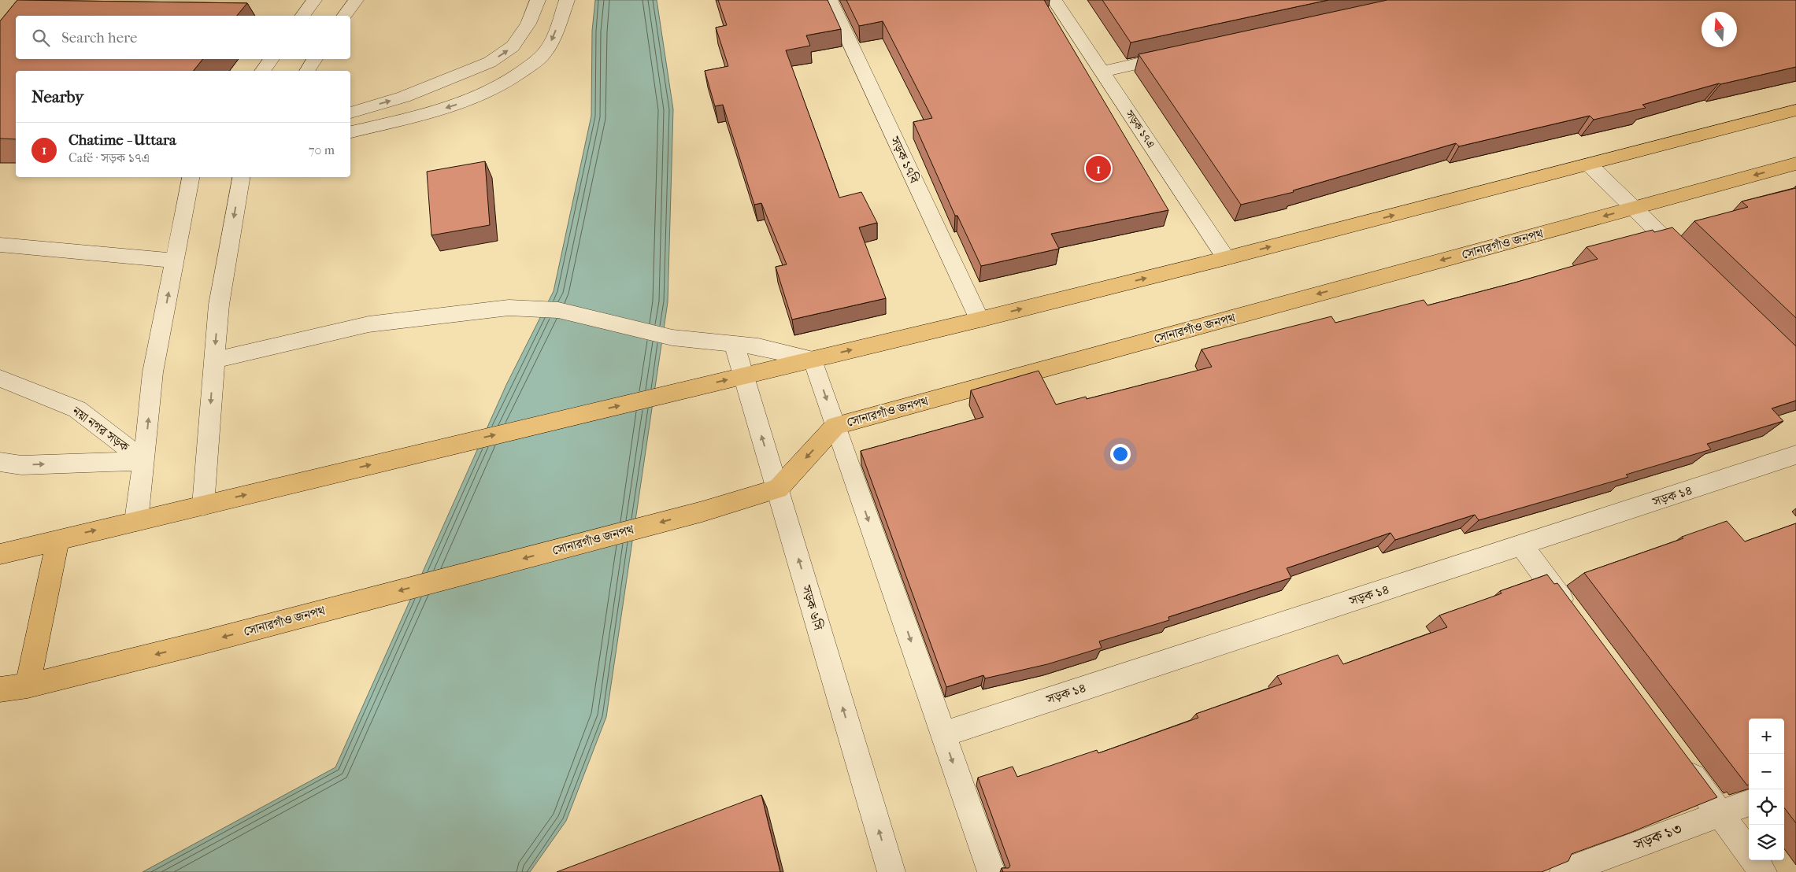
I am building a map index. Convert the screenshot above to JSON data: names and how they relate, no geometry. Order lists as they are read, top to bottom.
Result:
{
  "streets": {
    "main road": ["সোনারগাঁও জনপথ"],
    "street": [
      "সড়ক ১৭এ",
      "সড়ক ১৭বি",
      "নয়া নগর সড়ক",
      "সড়ক ১৪",
      "সড়ক ৬সি",
      "সড়ক ১৩"
    ]
  },
  "crossings": [
    ["সোনারগাঁও জনপথ", "সড়ক ৬সি"]
  ],
  "north": "top",
  "page": {
    "search": "Search here",
    "heading": "Nearby",
    "list": [
      {
        "mark": "1",
        "name": "Chatime - Uttara",
        "note": "Café · সড়ক ১৭এ",
        "value": "70 m"
      }
    ],
    "pins": "1",
    "map_buttons": ["+", "−"]
  }
}
